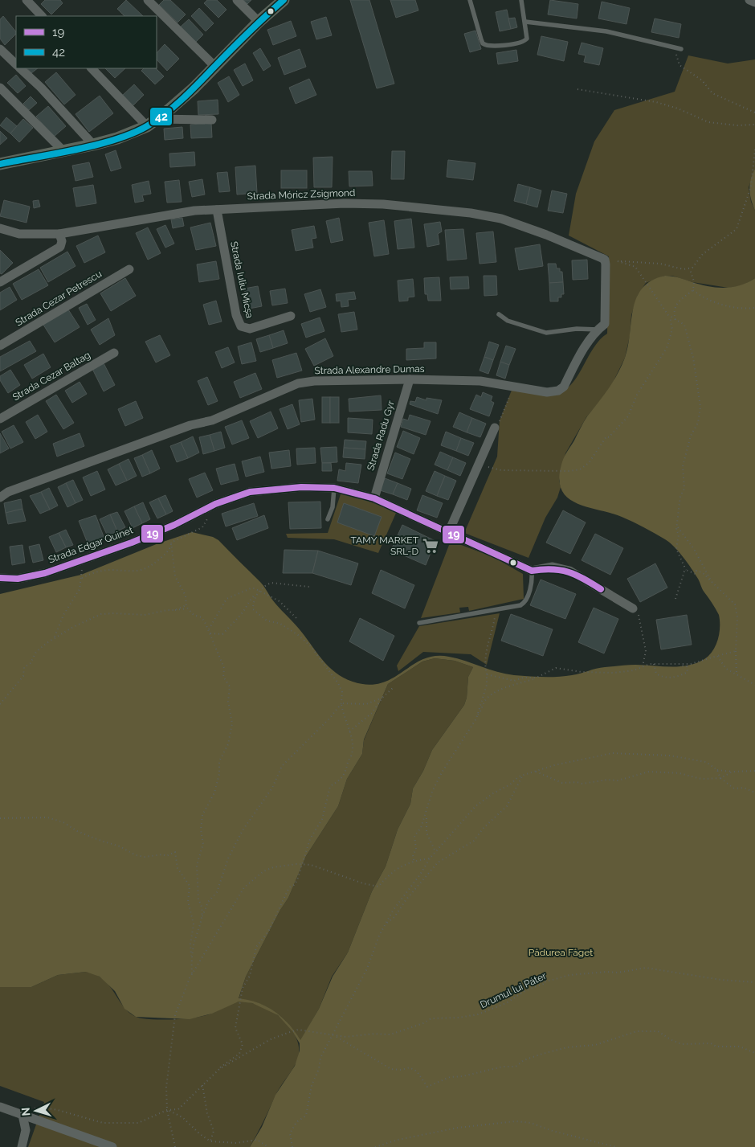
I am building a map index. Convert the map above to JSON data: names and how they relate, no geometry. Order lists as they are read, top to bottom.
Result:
{
  "streets": {
    "street": [
      "Strada Móricz Zsigmond",
      "Strada Iuliu Micșa",
      "Strada Cezar Petrescu",
      "Strada Alexandre Dumas",
      "Strada Cezar Baltag",
      "Strada Radu Gyr",
      "Strada Edgar Quinet"
    ],
    "path": ["Drumul lui Páter"]
  },
  "crossings": [
    ["Strada Móricz Zsigmond", "Strada Iuliu Micșa"],
    ["Strada Móricz Zsigmond", "Strada Alexandre Dumas"],
    ["Strada Alexandre Dumas", "Strada Radu Gyr"],
    ["Strada Radu Gyr", "Strada Edgar Quinet"]
  ],
  "parks": ["Pădurea Făget"],
  "places": {
    "supermarket": ["TAMY MARKET SRL-D"]
  },
  "lines": ["transit line 42", "transit line 19"],
  "legend": ["19", "42"],
  "north": "left"
}
